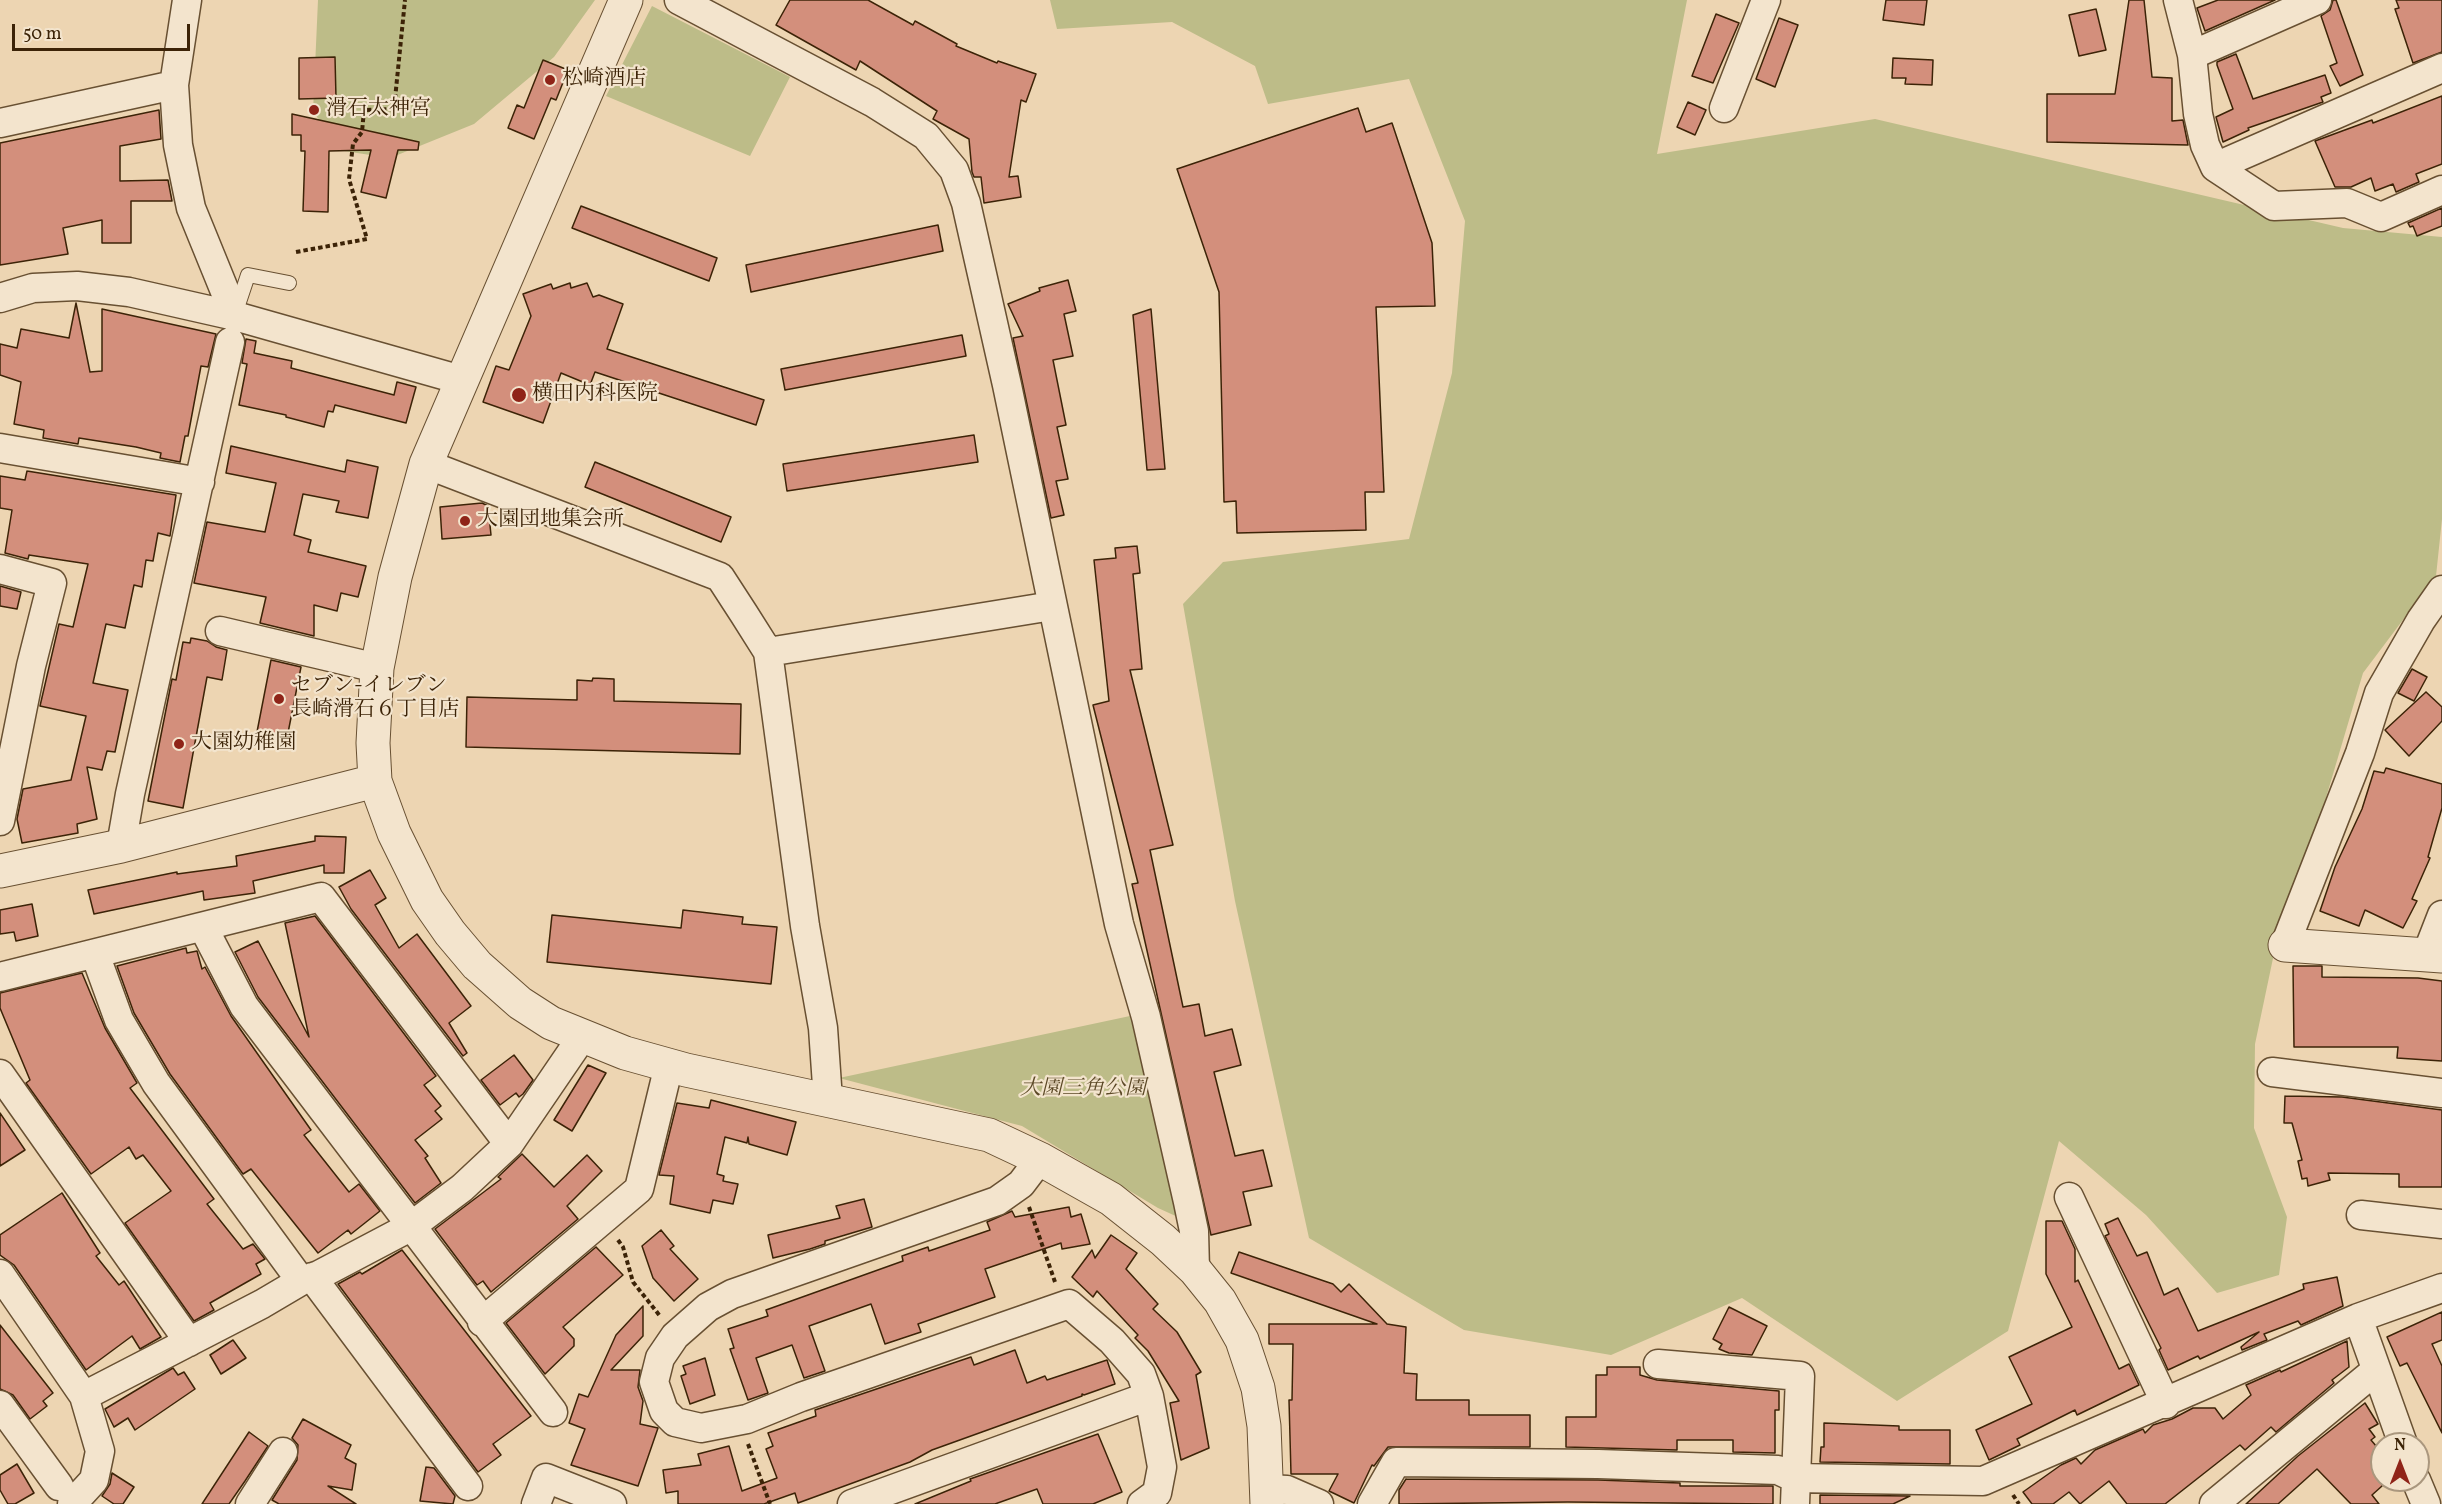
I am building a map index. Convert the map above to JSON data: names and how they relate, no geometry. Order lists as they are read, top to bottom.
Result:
{
  "parks": ["大園三角公園"],
  "places": [
    "松崎酒店",
    "滑石太神宮",
    "横田内科医院",
    "大園団地集会所",
    "セブン-イレブン 長崎滑石６丁目店",
    "大園幼稚園"
  ],
  "scale_bar": "50 m",
  "north": "top"
}
